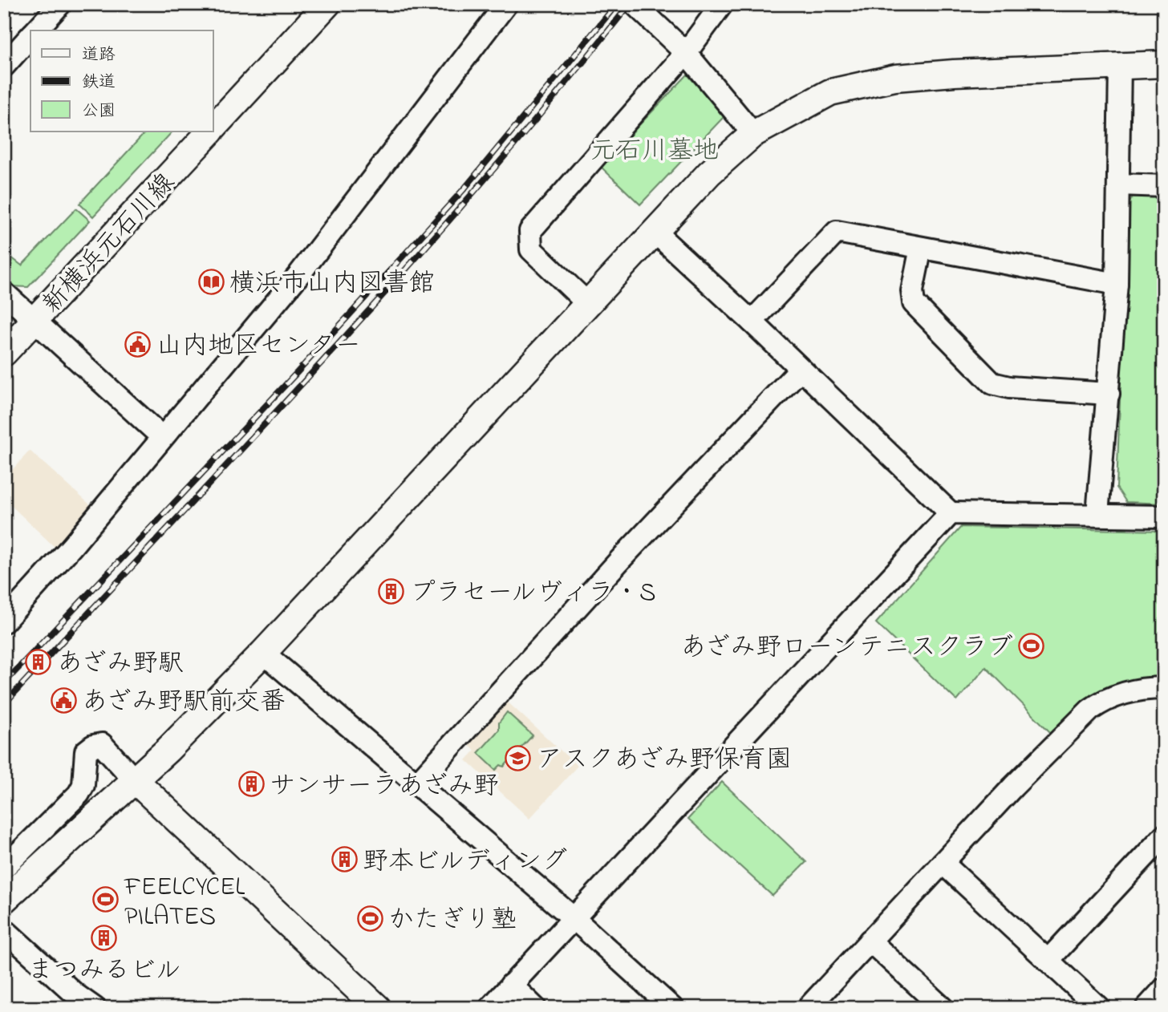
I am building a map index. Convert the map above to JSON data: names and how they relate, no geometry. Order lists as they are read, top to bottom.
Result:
{
  "streets": {
    "street": ["新横浜元石川線"]
  },
  "parks": ["元石川墓地"],
  "places": {
    "library": ["横浜市山内図書館"],
    "public building": ["山内地区センター", "あざみ野駅前交番"],
    "building": [
      "プラセールヴィラ・S",
      "あざみ野駅",
      "サンサーラあざみ野",
      "野本ビルディング",
      "まつみるビル"
    ],
    "sports": ["あざみ野ローンテニスクラブ", "FEELCYCEL PILATES", "かたぎり塾"],
    "school or university": ["アスクあざみ野保育園"]
  },
  "legend": ["道路", "鉄道", "公園"]
}
